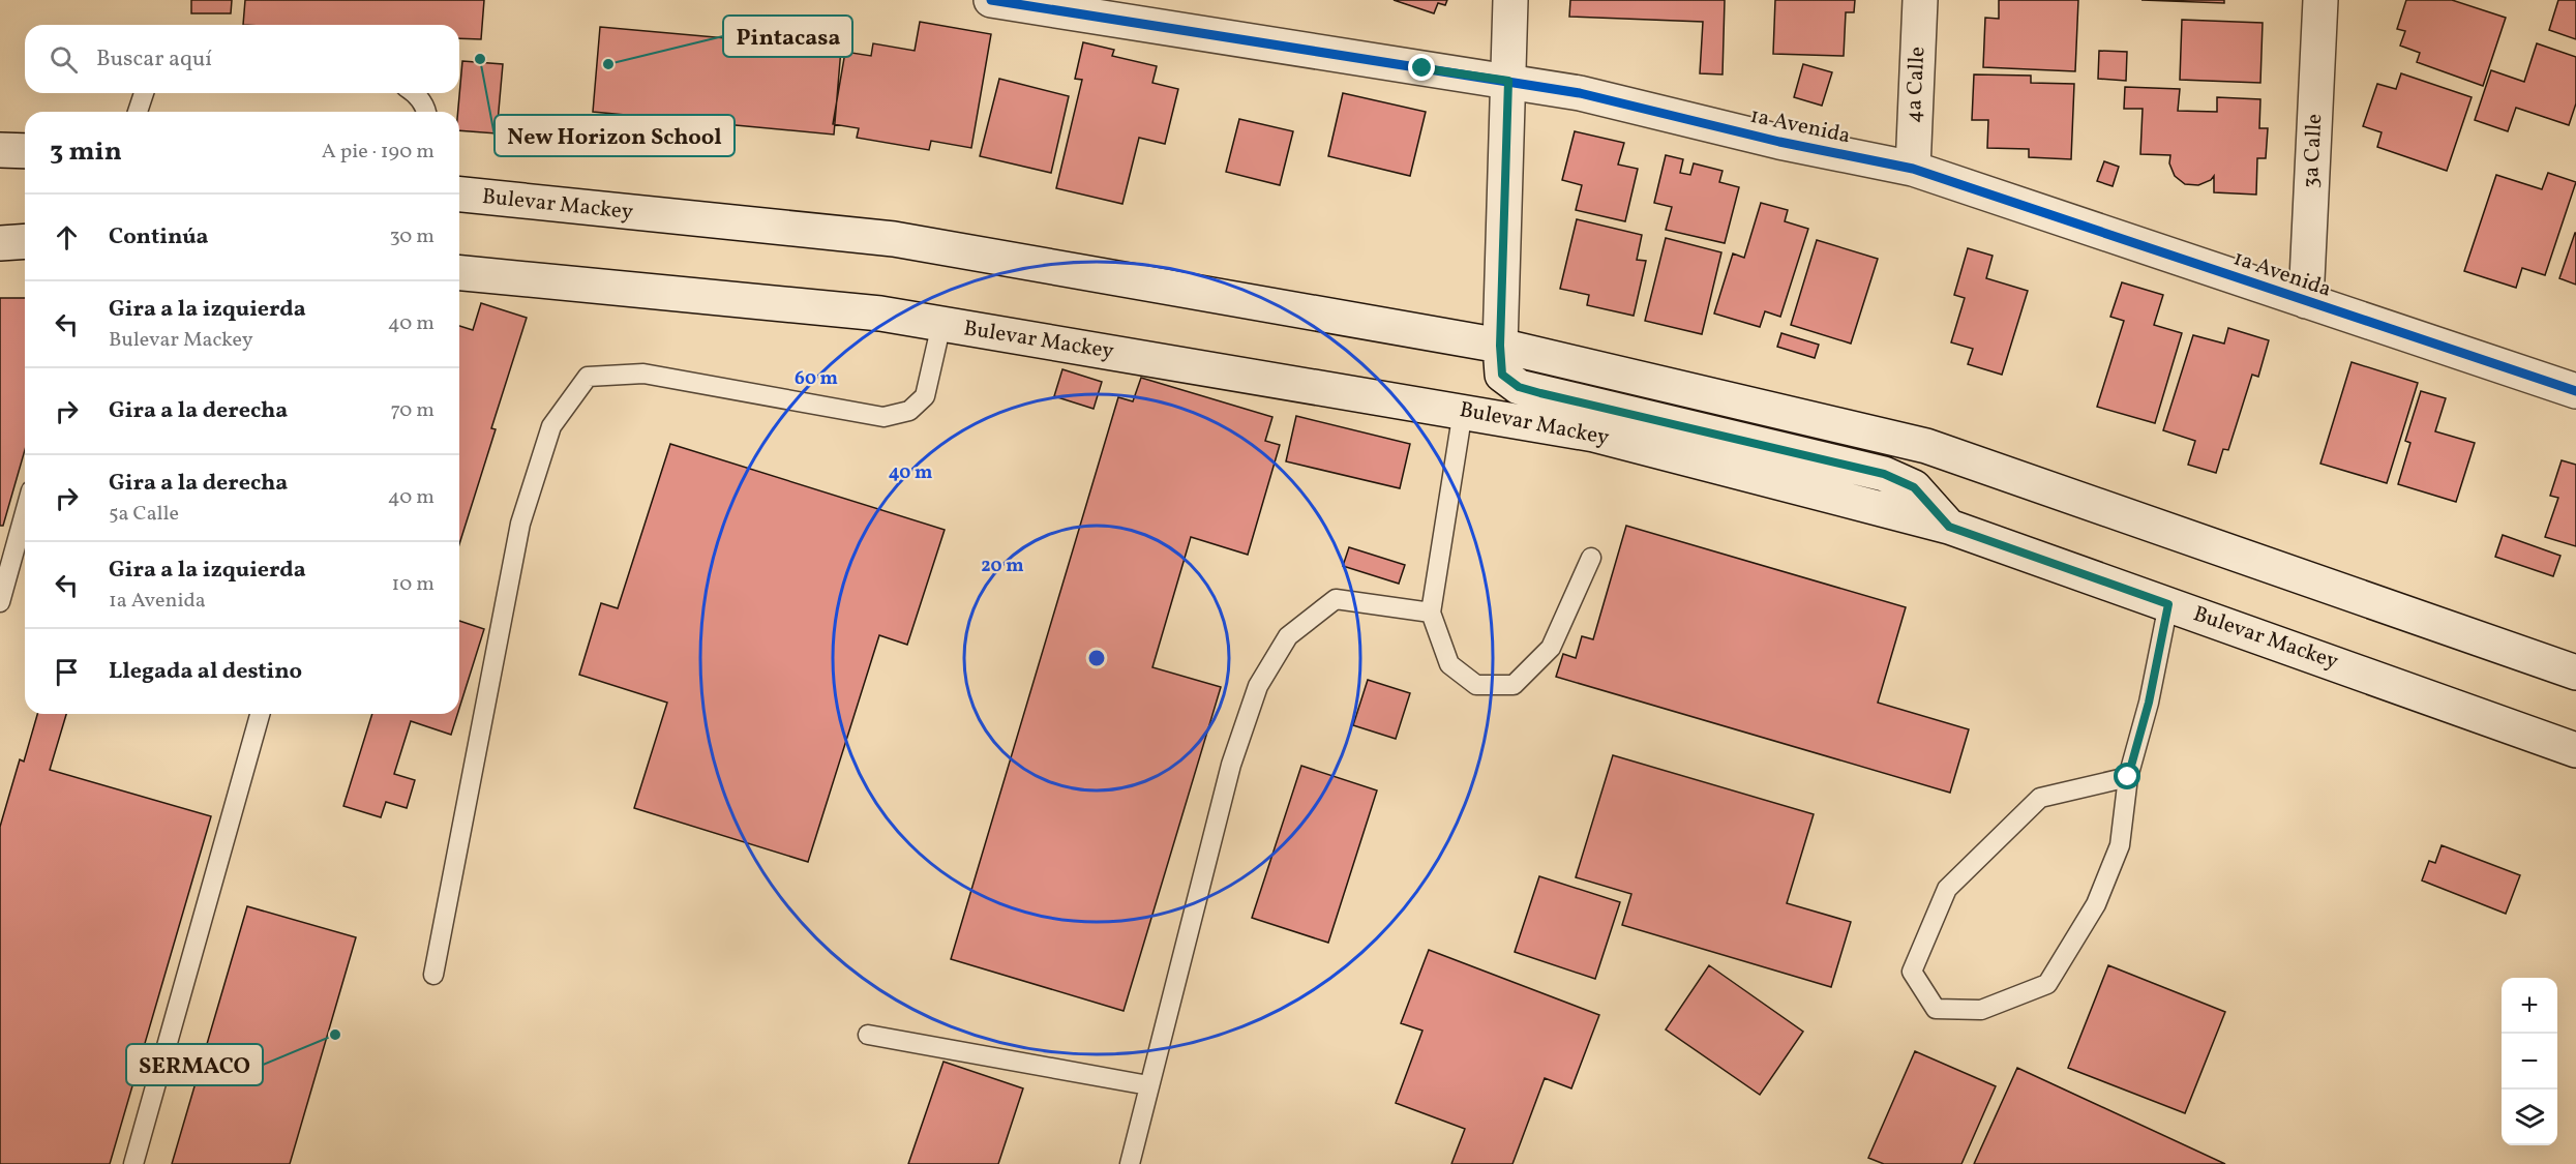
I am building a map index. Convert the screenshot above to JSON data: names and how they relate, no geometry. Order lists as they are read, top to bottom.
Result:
{
  "streets": {
    "main road": [
      "4a Calle",
      "1a Avenida",
      "3a Calle",
      "Bulevar Mackey"
    ]
  },
  "crossings": [
    ["4a Calle", "1a Avenida"],
    ["1a Avenida", "3a Calle"]
  ],
  "places": ["New Horizon School", "Pintacasa", "SERMACO"],
  "page": {
    "search": "Buscar aquí",
    "heading": ["3 min", "A pie · 190 m"],
    "list": [
      ["Continúa", "30 m"],
      ["Gira a la izquierda", "Bulevar Mackey", "40 m"],
      ["Gira a la derecha", "70 m"],
      ["Gira a la derecha", "5a Calle", "40 m"],
      ["Gira a la izquierda", "1a Avenida", "10 m"],
      "Llegada al destino"
    ],
    "map_buttons": ["+", "−"]
  },
  "rings": ["60 m", "40 m", "20 m"]
}
